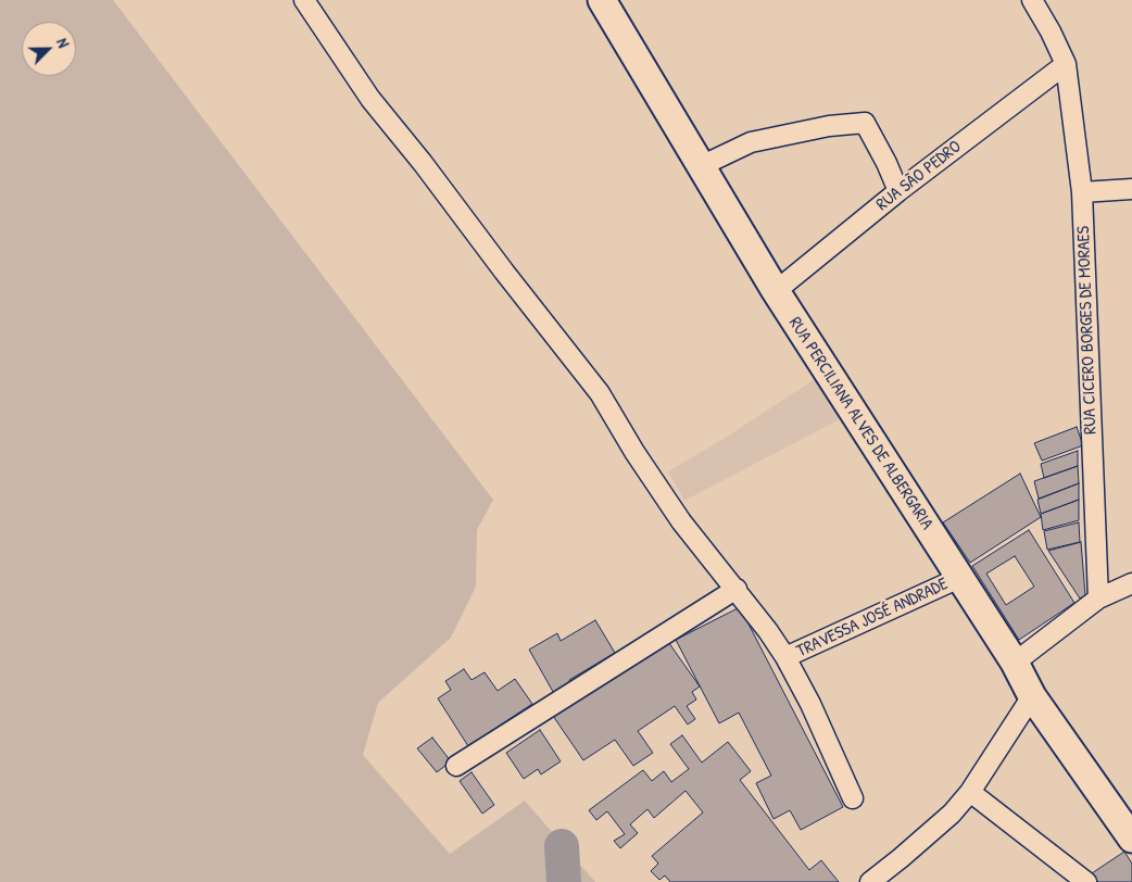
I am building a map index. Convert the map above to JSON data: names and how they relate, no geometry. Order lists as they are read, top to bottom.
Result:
{
  "streets": {
    "street": [
      "RUA SÃO PEDRO",
      "RUA CICERO BORGES DE MORAES",
      "RUA PERCILIANA ALVES DE ALBERGARIA",
      "TRAVESSA JOSÉ ANDRADE"
    ]
  },
  "crossings": [
    ["RUA SÃO PEDRO", "RUA CICERO BORGES DE MORAES"],
    ["RUA SÃO PEDRO", "RUA PERCILIANA ALVES DE ALBERGARIA"],
    ["RUA PERCILIANA ALVES DE ALBERGARIA", "TRAVESSA JOSÉ ANDRADE"]
  ],
  "north": "top right"
}
